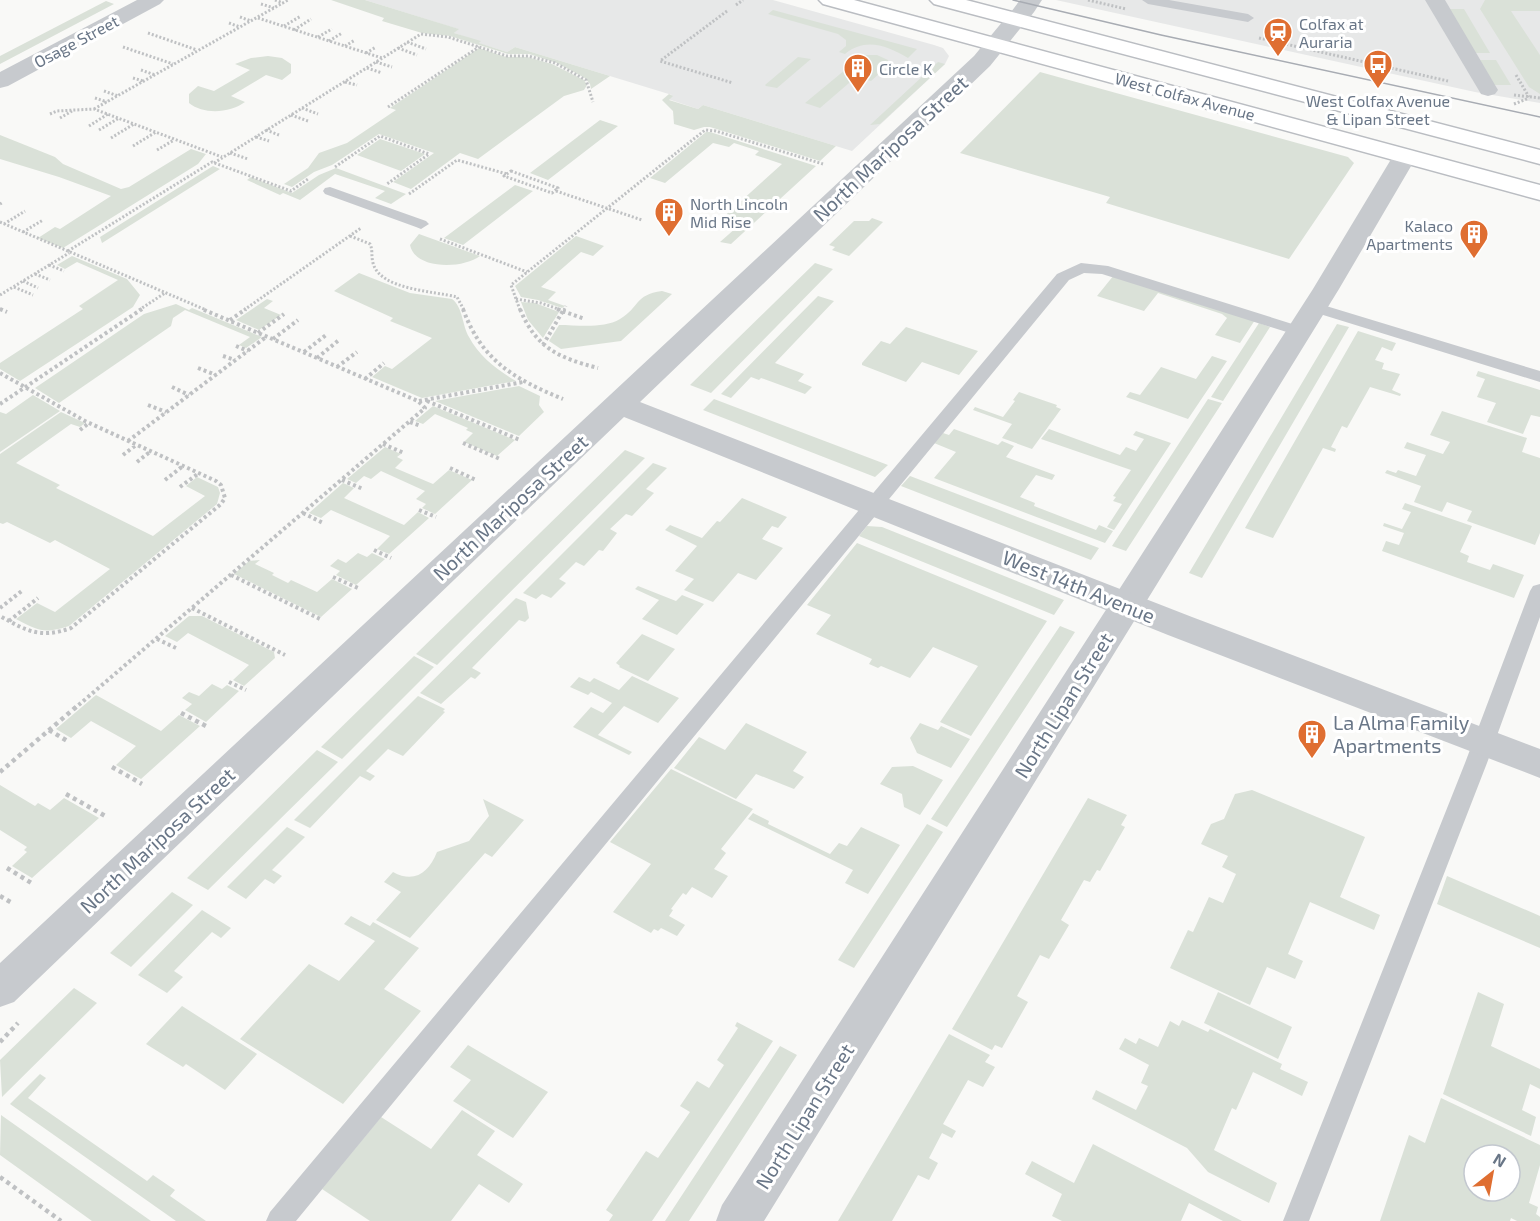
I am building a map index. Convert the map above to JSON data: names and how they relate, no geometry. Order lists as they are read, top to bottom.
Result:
{
  "streets": {
    "main road": ["West Colfax Avenue"],
    "street": [
      "Osage Street",
      "North Mariposa Street",
      "West 14th Avenue",
      "North Lipan Street"
    ]
  },
  "crossings": [
    ["West Colfax Avenue", "North Mariposa Street"],
    ["West Colfax Avenue", "North Lipan Street"],
    ["North Mariposa Street", "West 14th Avenue"],
    ["West 14th Avenue", "North Lipan Street"]
  ],
  "places": {
    "station": ["Colfax at Auraria"],
    "bus stop": ["West Colfax Avenue & Lipan Street"],
    "building": [
      "Circle K",
      "North Lincoln Mid Rise",
      "Kalaco Apartments",
      "La Alma Family Apartments"
    ]
  },
  "north": "top right"
}
